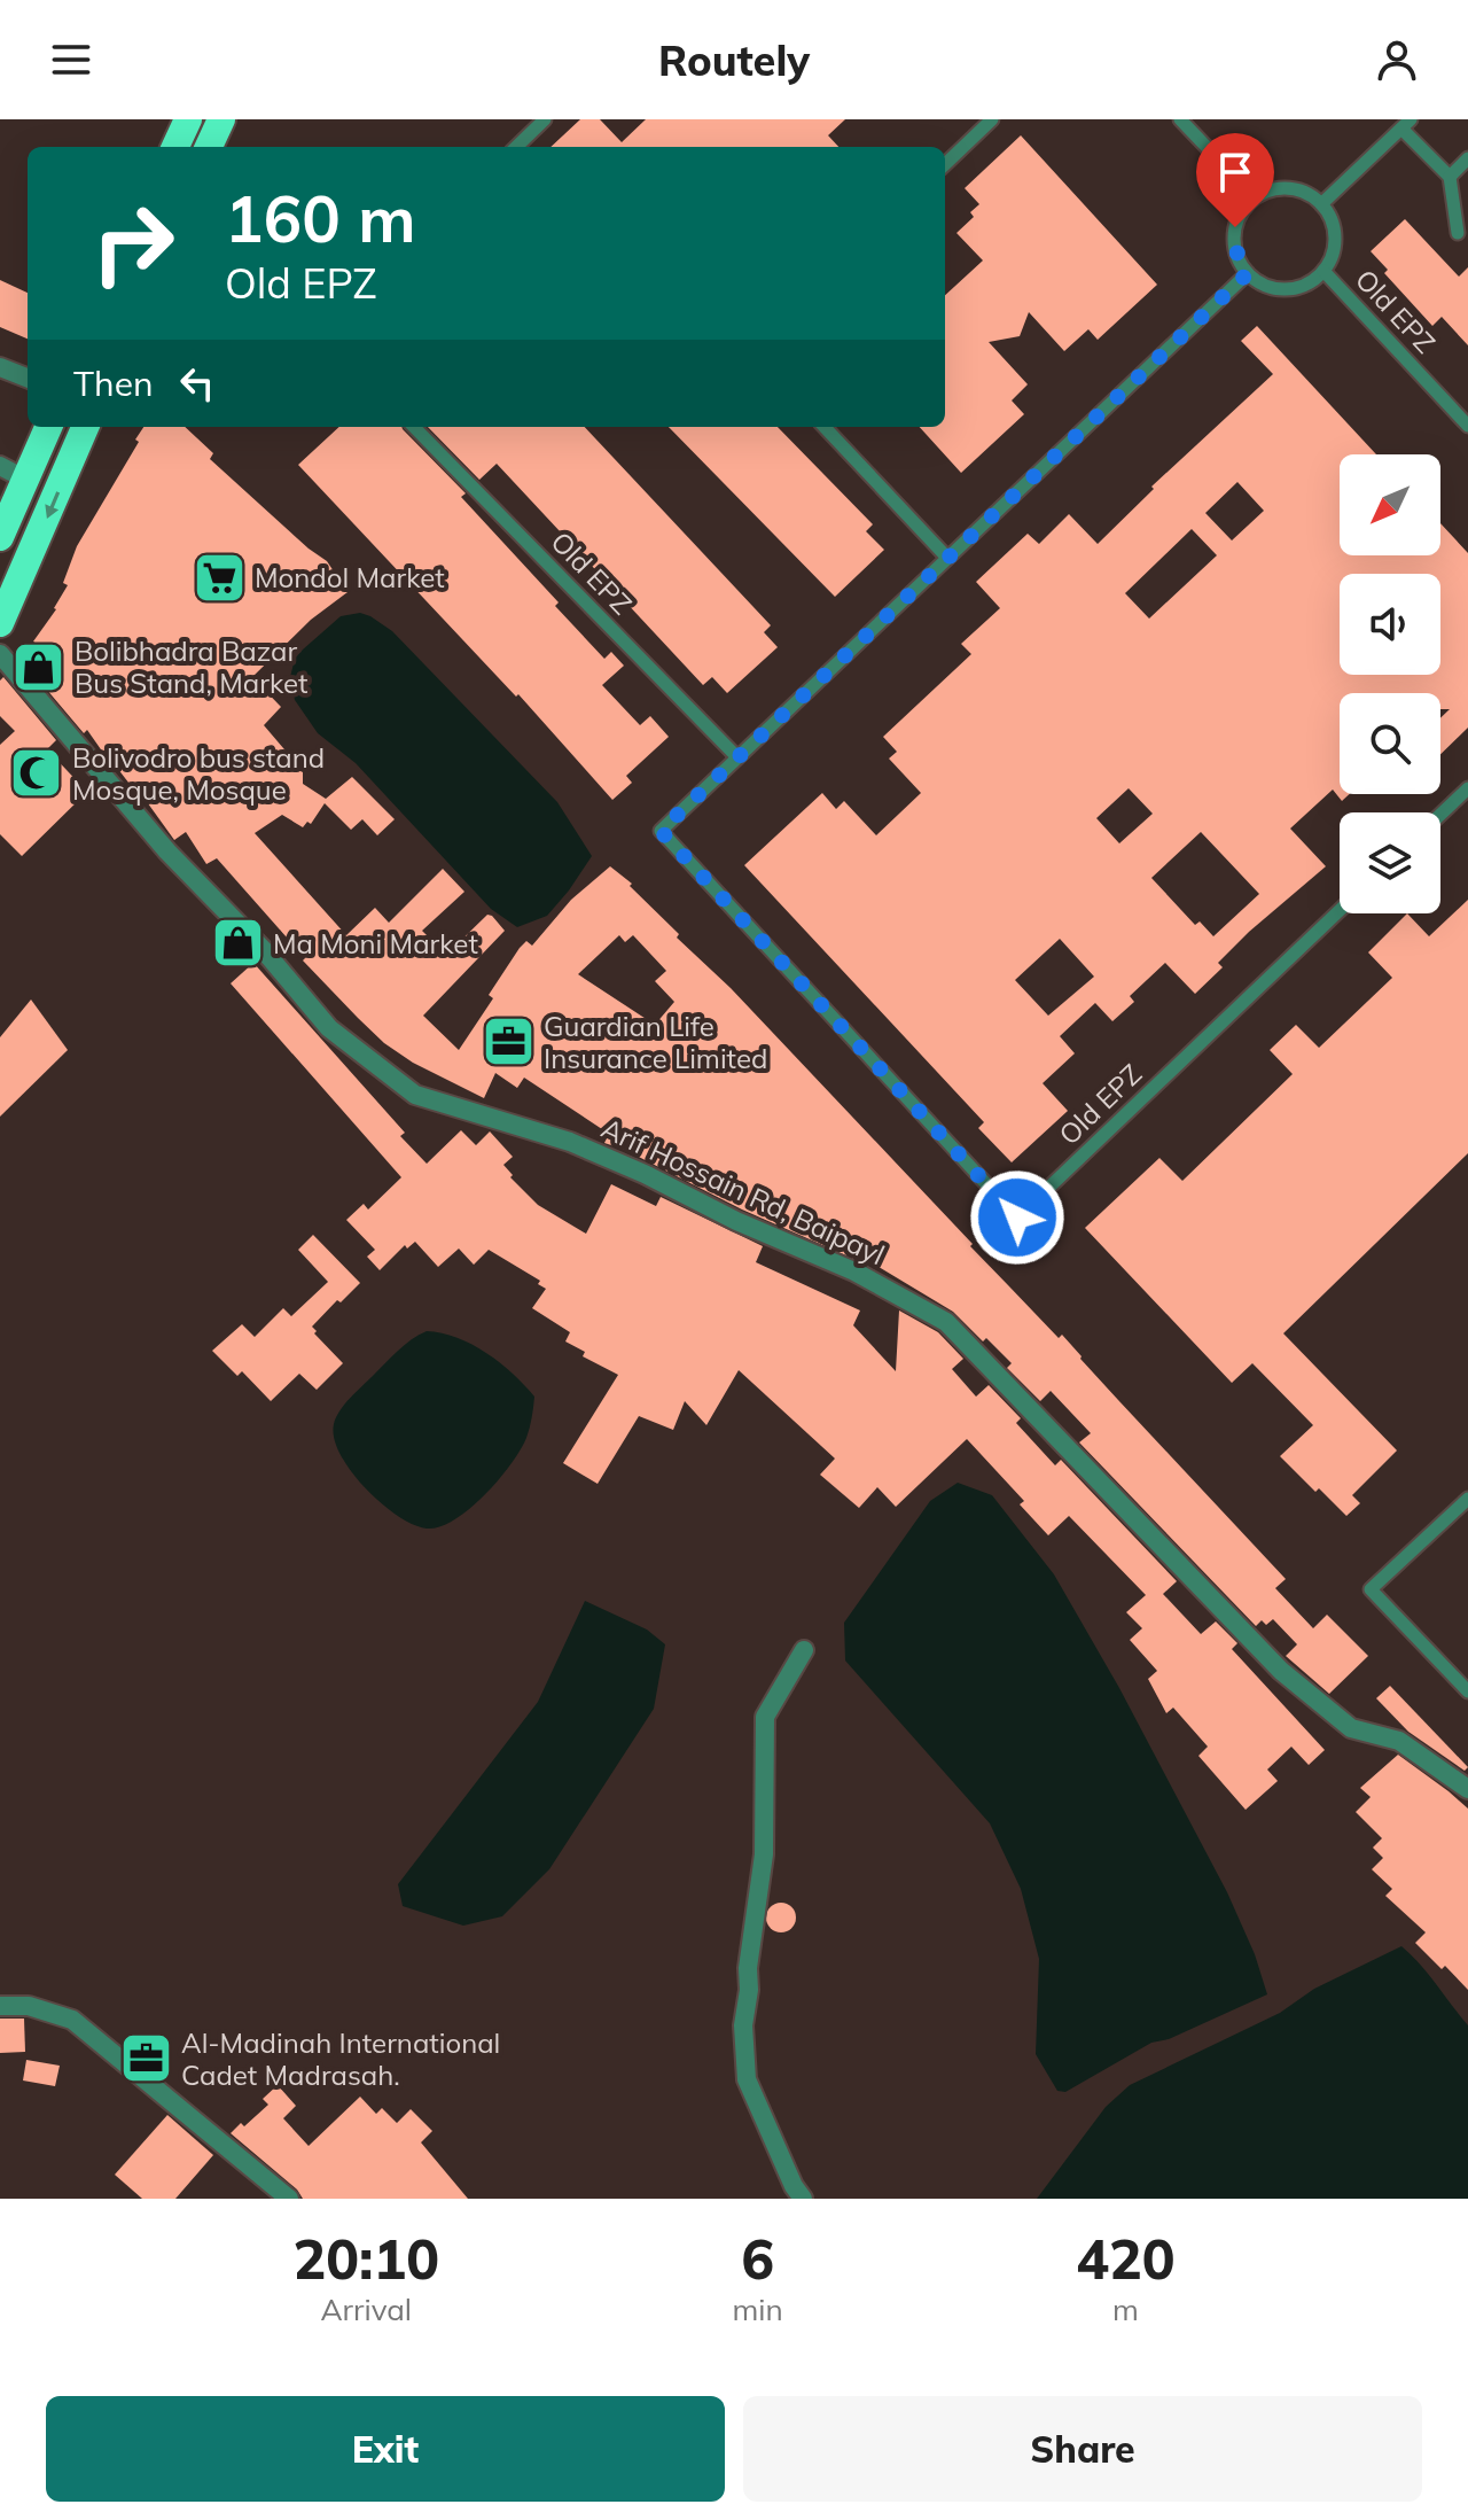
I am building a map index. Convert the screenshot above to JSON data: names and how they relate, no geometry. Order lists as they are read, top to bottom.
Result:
{
  "streets": {
    "street": ["Arif Hossain Rd, Baipayl"],
    "lane": ["Old EPZ"]
  },
  "places": {
    "supermarket": ["Mondol Market"],
    "shop": ["Bolibhadra Bazar Bus Stand, Market", "Ma Moni Market"],
    "mosque": ["Bolivodro bus stand Mosque, Mosque"],
    "office": ["Guardian Life Insurance Limited", "Al-Madinah International Cadet Madrasah."]
  },
  "north": "bottom left",
  "page": {
    "header": "Routely",
    "turn": ["160 m", "Old EPZ"],
    "then": "Then",
    "eta": [
      "20:10",
      "Arrival",
      "6",
      "min",
      "420",
      "m"
    ],
    "buttons": ["Exit", "Share"]
  }
}
